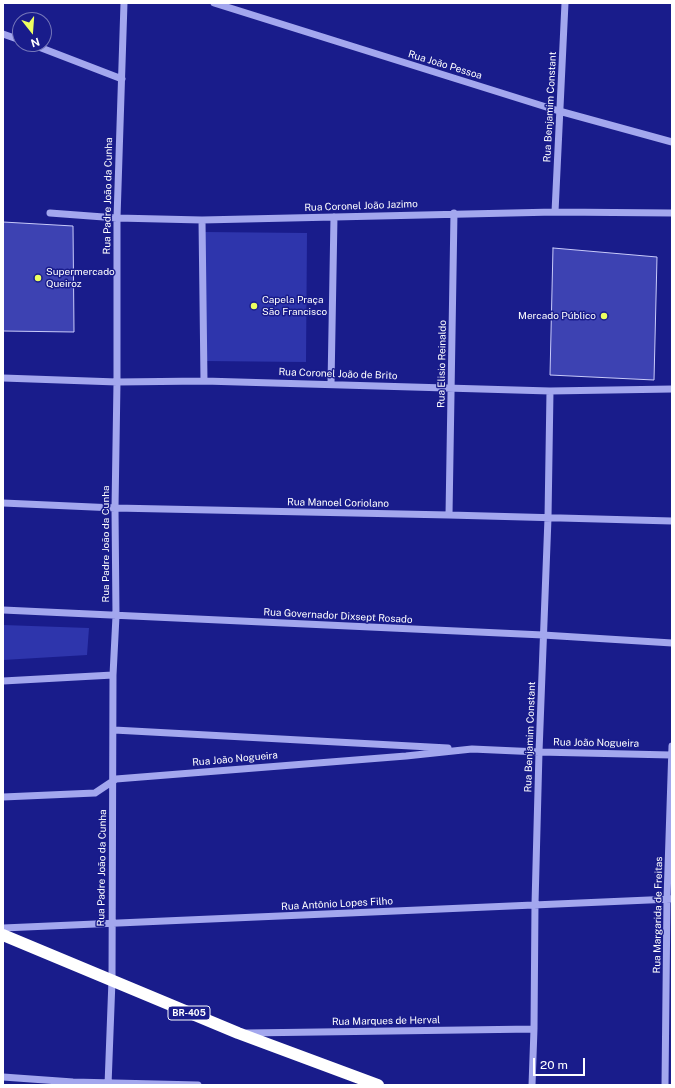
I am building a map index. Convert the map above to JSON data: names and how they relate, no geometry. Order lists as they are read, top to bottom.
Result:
{
  "streets": {
    "highway": ["BR-405"],
    "street": [
      "Rua João Pessoa",
      "Rua Benjamim Constant",
      "Rua Padre João da Cunha",
      "Rua Coronel João Jazimo",
      "Rua Elisio Reinaldo",
      "Rua Coronel João de Brito",
      "Rua Manoel Coriolano",
      "Rua Governador Dixsept Rosado",
      "Rua João Nogueira",
      "Rua Antônio Lopes Filho",
      "Rua Margarida de Freitas",
      "Rua Marques de Herval"
    ]
  },
  "crossings": [
    ["Rua João Pessoa", "Rua Benjamim Constant"],
    ["Rua Benjamim Constant", "Rua Coronel João Jazimo"],
    ["Rua Benjamim Constant", "Rua Coronel João de Brito"],
    ["Rua Benjamim Constant", "Rua Manoel Coriolano"],
    ["Rua Benjamim Constant", "Rua Governador Dixsept Rosado"],
    ["Rua Benjamim Constant", "Rua João Nogueira"],
    ["Rua Benjamim Constant", "Rua Antônio Lopes Filho"],
    ["Rua Benjamim Constant", "Rua Marques de Herval"],
    ["Rua Padre João da Cunha", "Rua Coronel João Jazimo"],
    ["Rua Padre João da Cunha", "Rua Coronel João de Brito"],
    ["Rua Padre João da Cunha", "Rua Manoel Coriolano"],
    ["Rua Padre João da Cunha", "Rua Governador Dixsept Rosado"],
    ["Rua Padre João da Cunha", "Rua João Nogueira"],
    ["Rua Padre João da Cunha", "Rua Antônio Lopes Filho"],
    ["Rua Padre João da Cunha", "BR-405"],
    ["Rua Coronel João Jazimo", "Rua Elisio Reinaldo"],
    ["Rua Elisio Reinaldo", "Rua Coronel João de Brito"],
    ["Rua Elisio Reinaldo", "Rua Manoel Coriolano"],
    ["Rua João Nogueira", "Rua Margarida de Freitas"],
    ["Rua Antônio Lopes Filho", "Rua Margarida de Freitas"],
    ["BR-405", "Rua Marques de Herval"]
  ],
  "places": ["Supermercado Queiroz", "Capela Praça São Francisco", "Mercado Público"],
  "scale_bar": "20 m",
  "north": "bottom"
}
